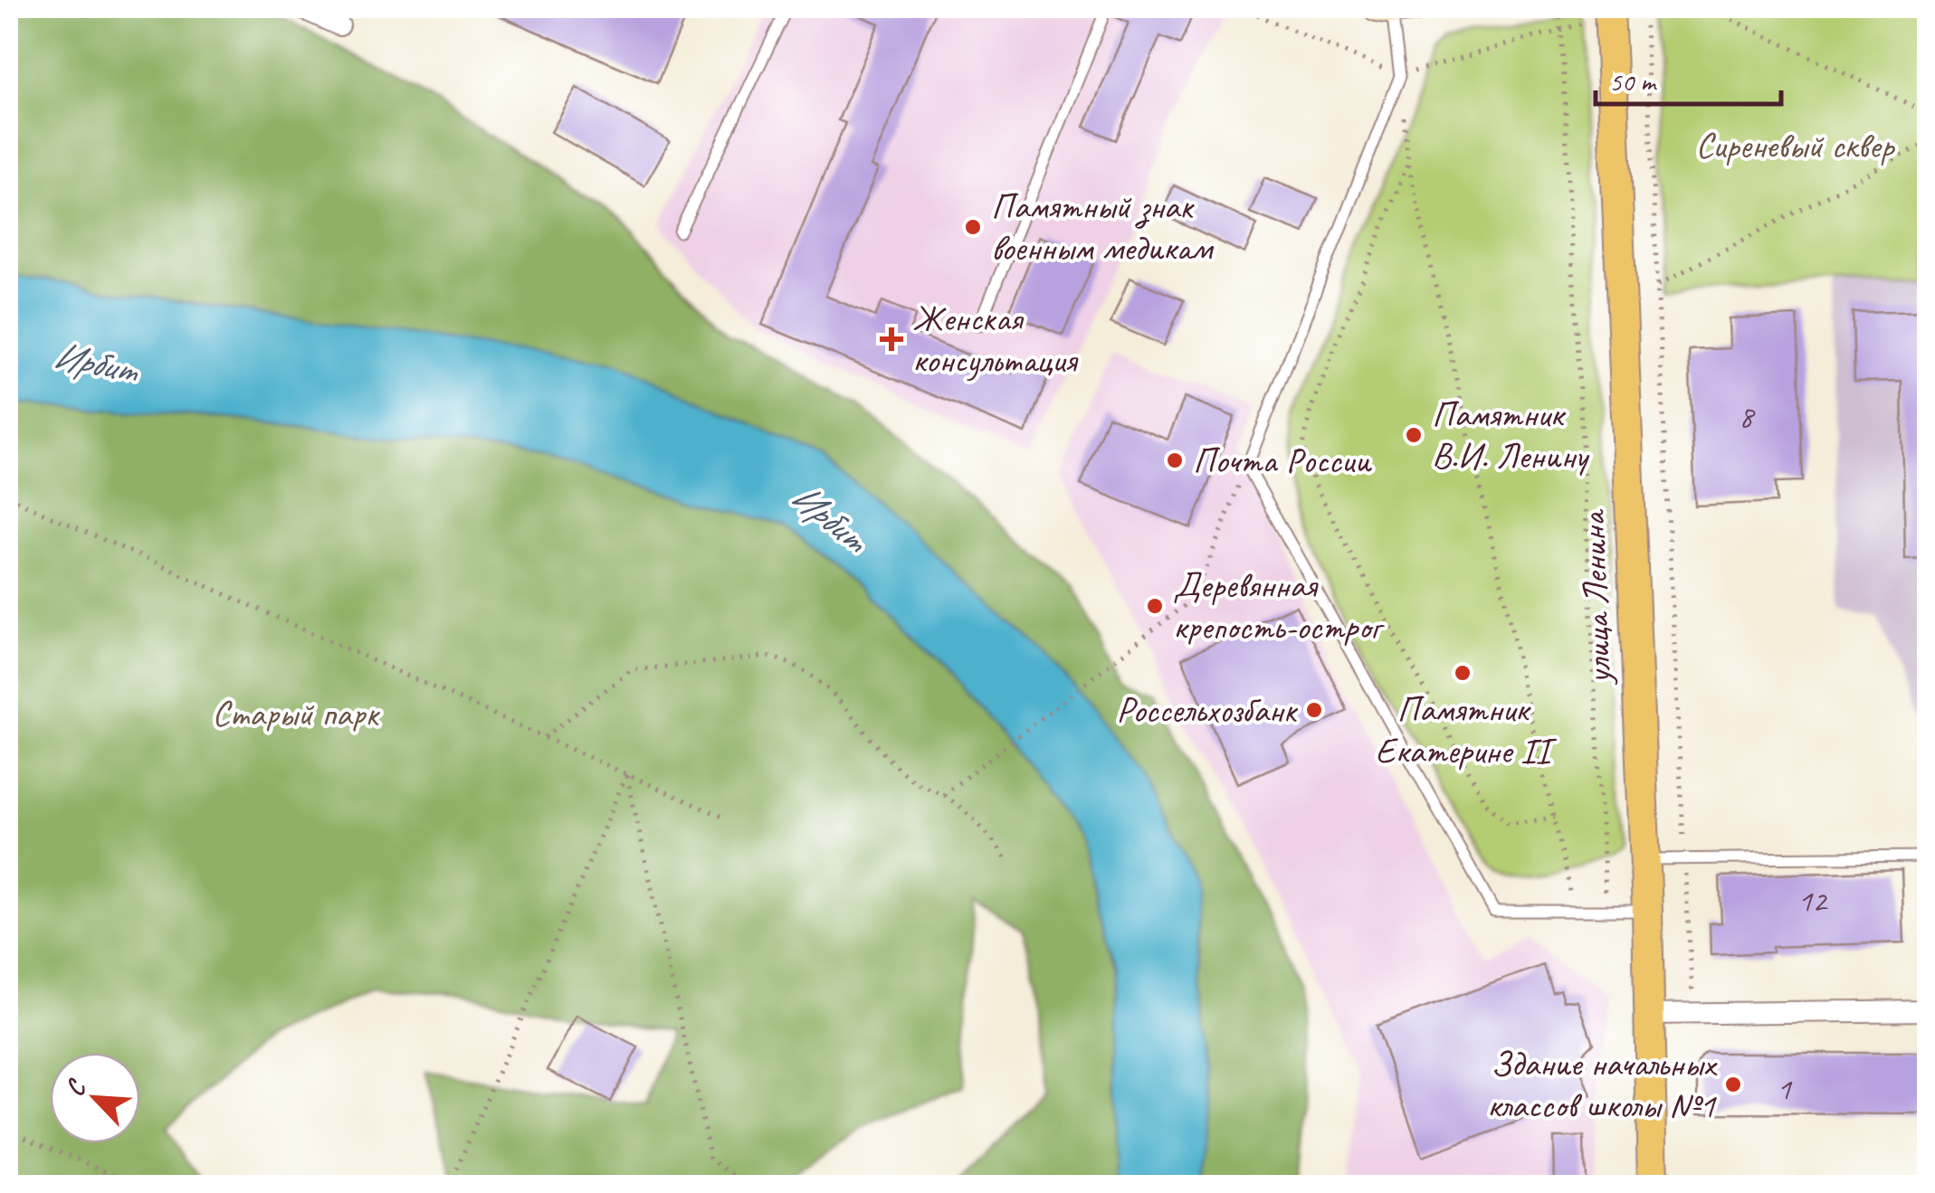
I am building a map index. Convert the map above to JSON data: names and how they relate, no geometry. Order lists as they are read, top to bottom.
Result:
{
  "streets": {
    "main road": ["улица Ленина"]
  },
  "water": ["Ирбит"],
  "parks": ["Сиреневый сквер", "Старый парк"],
  "places": {
    "other": [
      "Памятный знак военным медикам",
      "Памятник В.И. Ленину",
      "Почта России",
      "Деревянная крепость-острог",
      "Памятник Екатерине II",
      "Россельхозбанк",
      "Здание начальных классов школы №1"
    ],
    "health": ["Женская консультация"]
  },
  "house_numbers": ["8", "12", "1"],
  "scale_bar": "50 m",
  "north": "top left"
}
